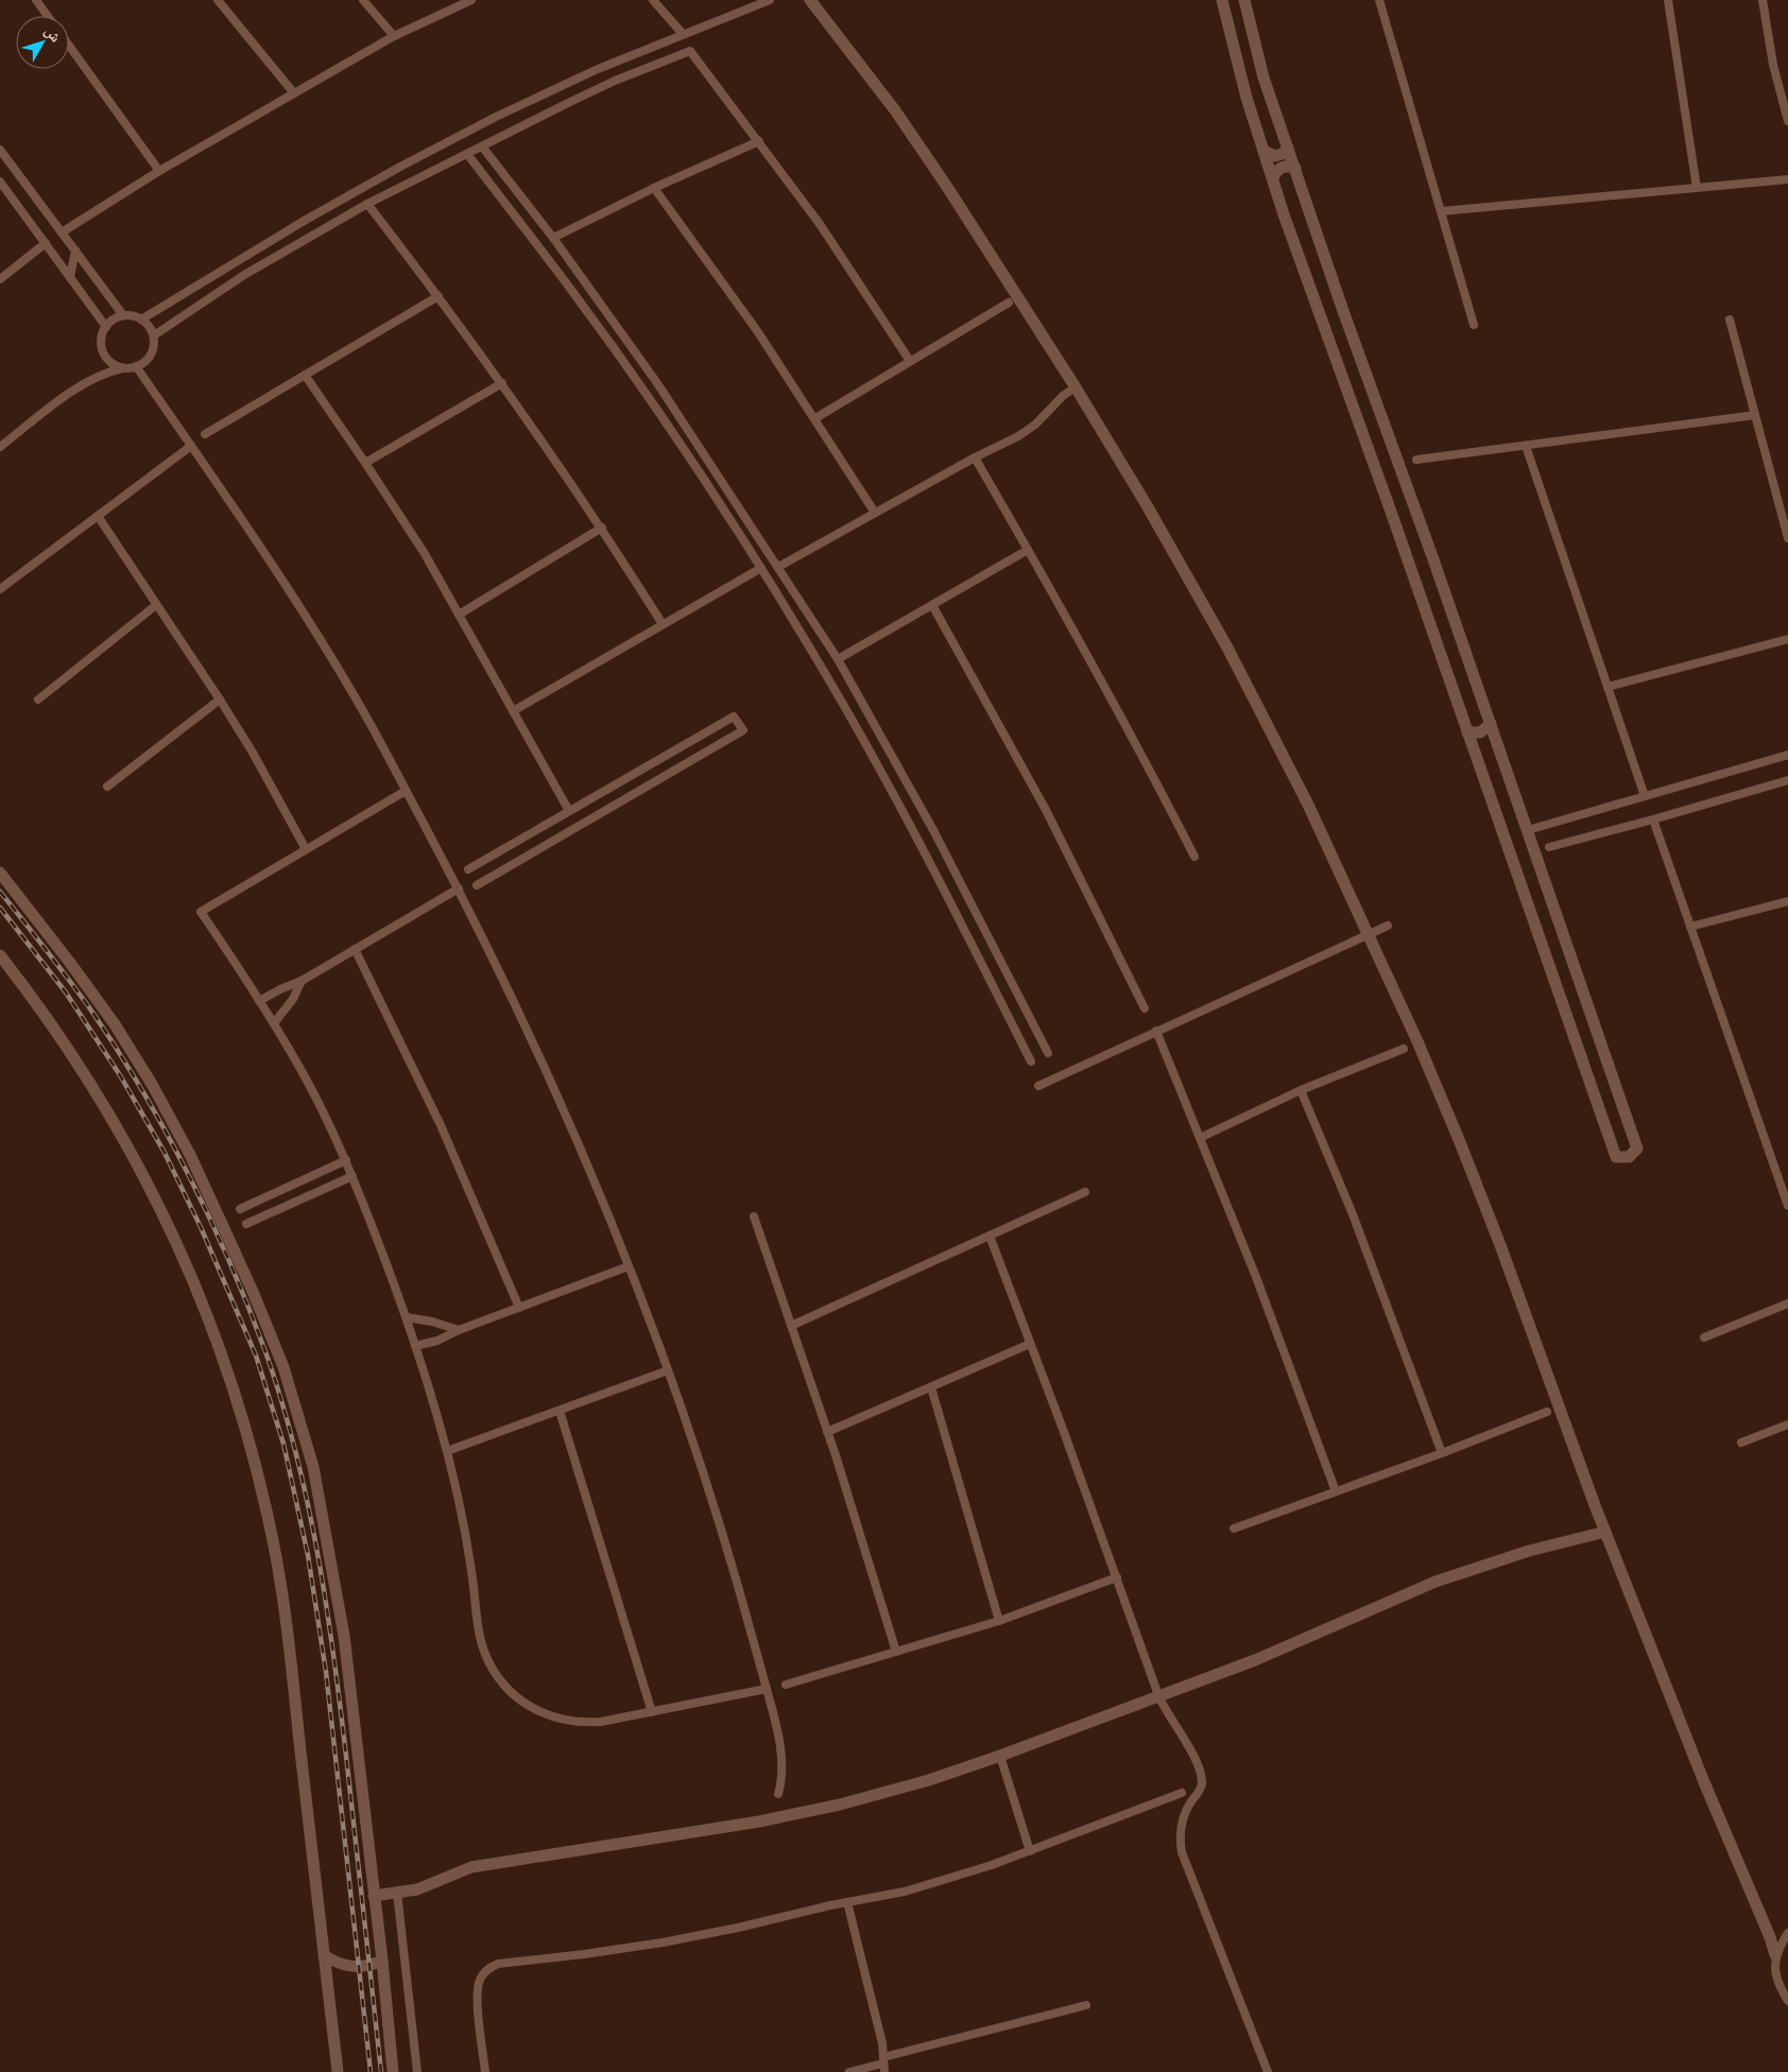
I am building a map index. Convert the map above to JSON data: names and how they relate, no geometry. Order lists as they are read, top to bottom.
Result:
{
  "north": "top right"
}
